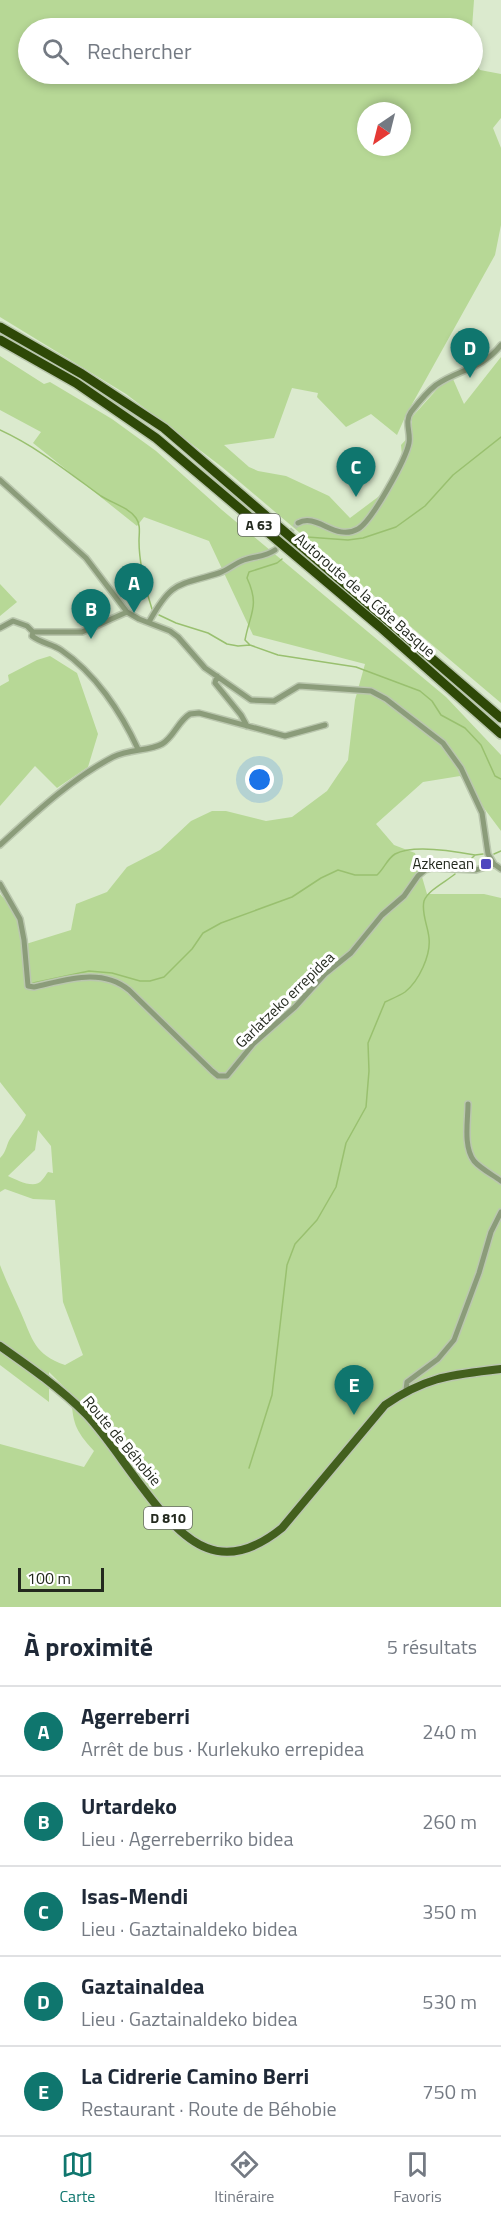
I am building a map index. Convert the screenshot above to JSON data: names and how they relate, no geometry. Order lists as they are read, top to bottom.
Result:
{
  "streets": {
    "highway": ["A 63", "Autoroute de la Côte Basque"],
    "main road": ["Route de Béhobie", "D 810"],
    "street": ["Garlatzeko errepidea"]
  },
  "places": {
    "transit": ["Azkenean"]
  },
  "scale_bar": "100 m",
  "north": "bottom left",
  "page": {
    "search": "Rechercher",
    "pins": [
      "D",
      "C",
      "A",
      "B",
      "E"
    ],
    "scale": "100 m",
    "heading": ["À proximité", "5 résultats"],
    "list": [
      {
        "mark": "A",
        "name": "Agerreberri",
        "note": "Arrêt de bus · Kurlekuko errepidea",
        "value": "240 m"
      },
      {
        "mark": "B",
        "name": "Urtardeko",
        "note": "Lieu · Agerreberriko bidea",
        "value": "260 m"
      },
      {
        "mark": "C",
        "name": "Isas-Mendi",
        "note": "Lieu · Gaztainaldeko bidea",
        "value": "350 m"
      },
      {
        "mark": "D",
        "name": "Gaztainaldea",
        "note": "Lieu · Gaztainaldeko bidea",
        "value": "530 m"
      },
      {
        "mark": "E",
        "name": "La Cidrerie Camino Berri",
        "note": "Restaurant · Route de Béhobie",
        "value": "750 m"
      }
    ],
    "nav": ["Carte", "Itinéraire", "Favoris"]
  }
}
